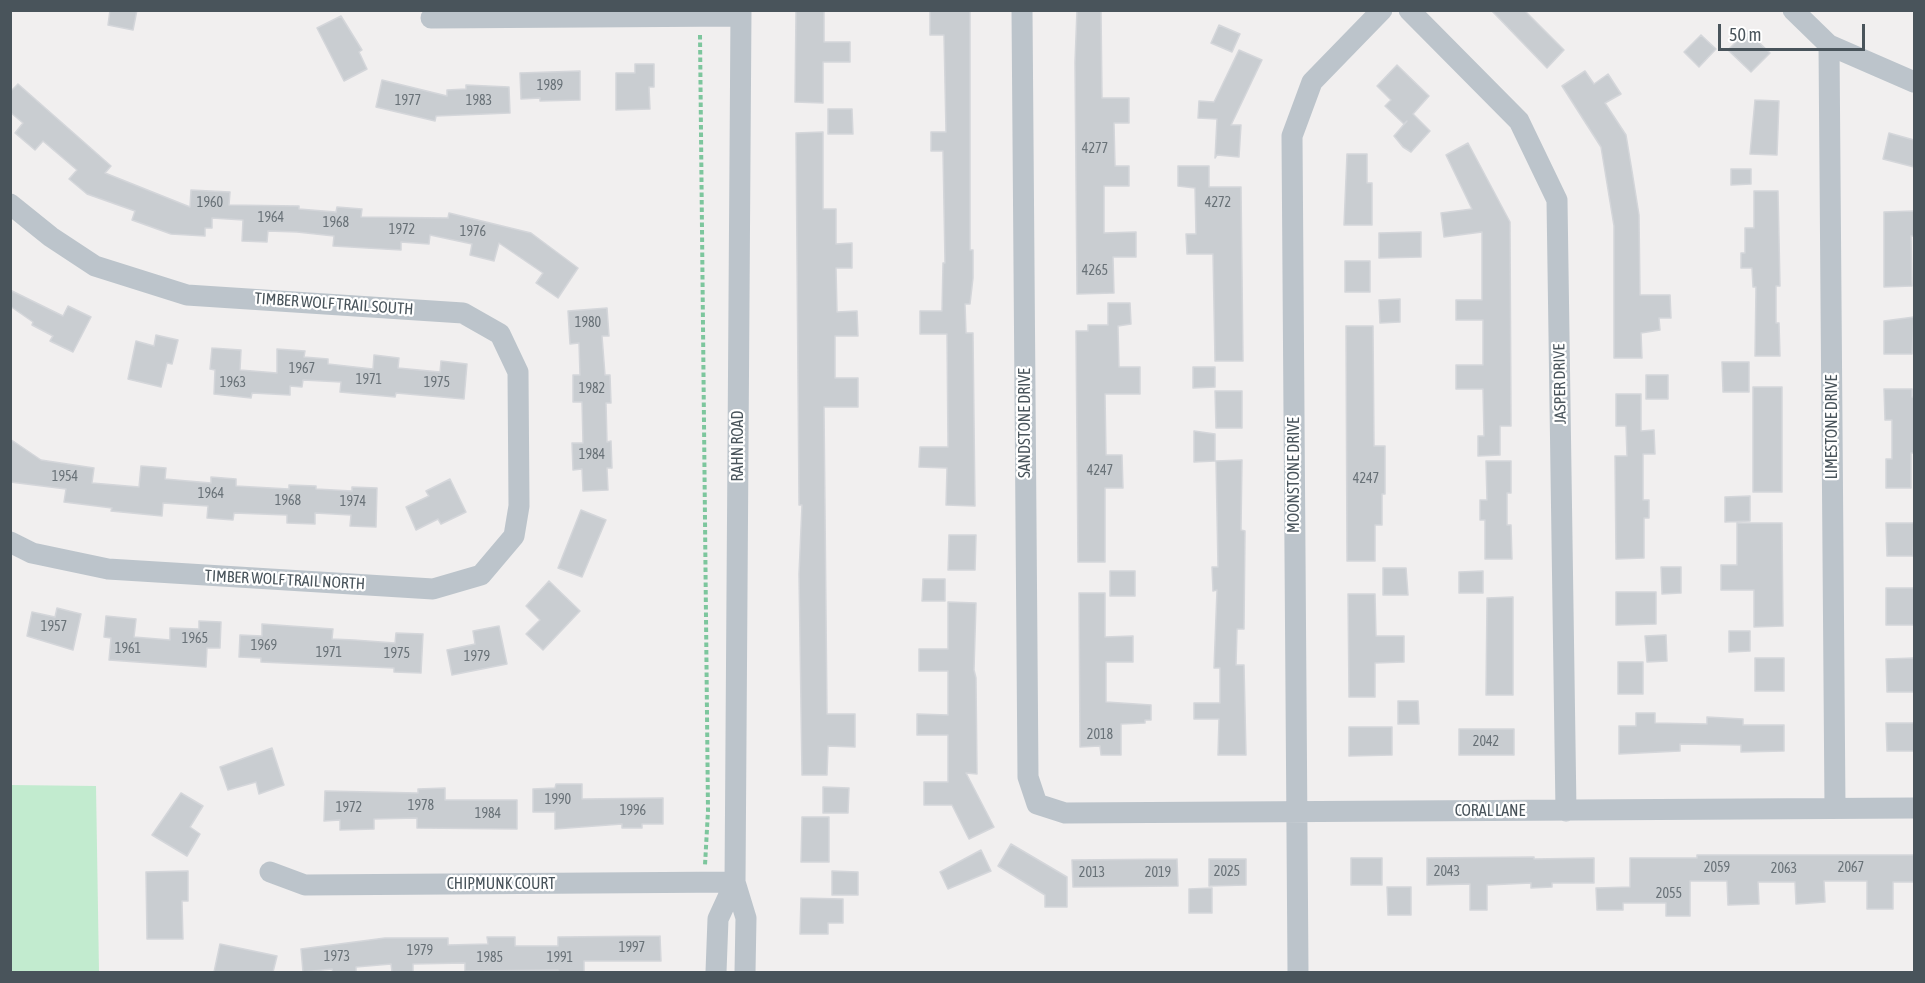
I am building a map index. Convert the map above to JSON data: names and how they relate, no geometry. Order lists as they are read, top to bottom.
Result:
{
  "streets": {
    "street": [
      "TIMBER WOLF TRAIL SOUTH",
      "JASPER DRIVE",
      "SANDSTONE DRIVE",
      "LIMESTONE DRIVE",
      "RAHN ROAD",
      "MOONSTONE DRIVE",
      "TIMBER WOLF TRAIL NORTH",
      "CORAL LANE",
      "CHIPMUNK COURT"
    ]
  },
  "crossings": [
    ["TIMBER WOLF TRAIL SOUTH", "TIMBER WOLF TRAIL NORTH"],
    ["JASPER DRIVE", "CORAL LANE"],
    ["SANDSTONE DRIVE", "CORAL LANE"],
    ["LIMESTONE DRIVE", "CORAL LANE"],
    ["RAHN ROAD", "CHIPMUNK COURT"],
    ["MOONSTONE DRIVE", "CORAL LANE"]
  ],
  "house_numbers": [
    "1989",
    "1977",
    "1983",
    "4277",
    "1960",
    "4272",
    "1964",
    "1968",
    "1972",
    "1976",
    "4265",
    "1980",
    "1967",
    "1971",
    "1963",
    "1975",
    "1982",
    "1984",
    "4247",
    "1954",
    "4247",
    "1964",
    "1968",
    "1974",
    "1957",
    "1965",
    "1969",
    "1961",
    "1971",
    "1975",
    "1979",
    "2018",
    "2042",
    "1990",
    "1978",
    "1972",
    "1996",
    "1984",
    "2059",
    "2067",
    "2063",
    "2025",
    "2043",
    "2013",
    "2019",
    "2055",
    "1997",
    "1979",
    "1973",
    "1985",
    "1991"
  ],
  "scale_bar": "50 m"
}
